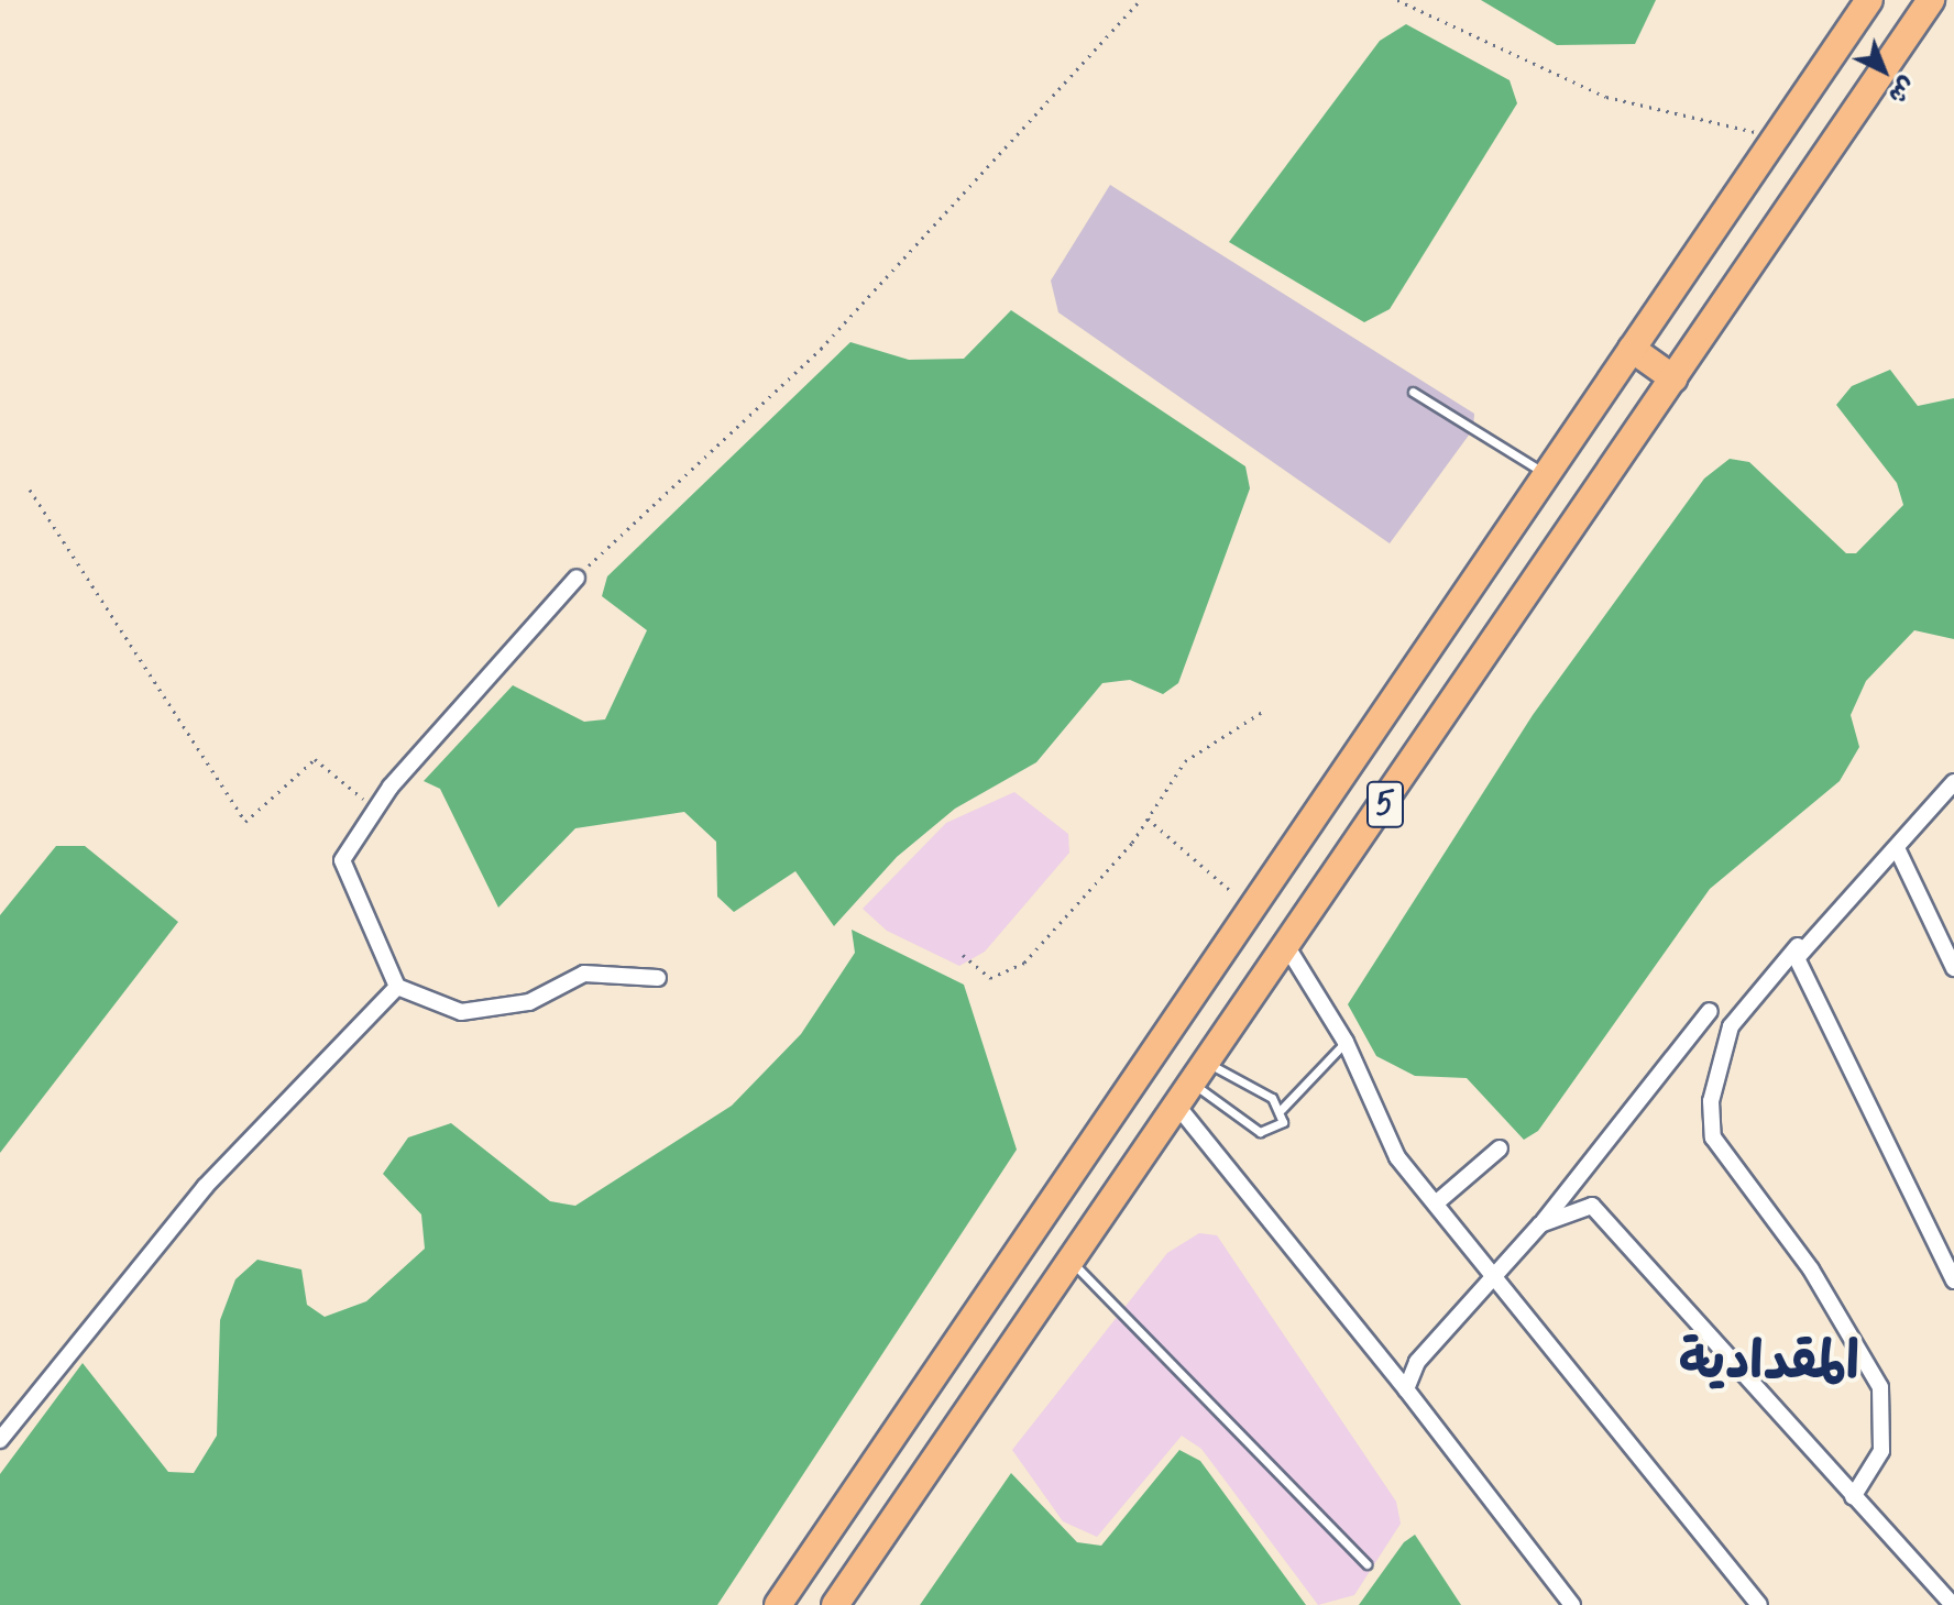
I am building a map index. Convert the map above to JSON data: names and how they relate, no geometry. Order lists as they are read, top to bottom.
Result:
{
  "streets": {
    "highway": ["5"]
  },
  "districts": ["المقدادیة"],
  "north": "bottom right"
}
